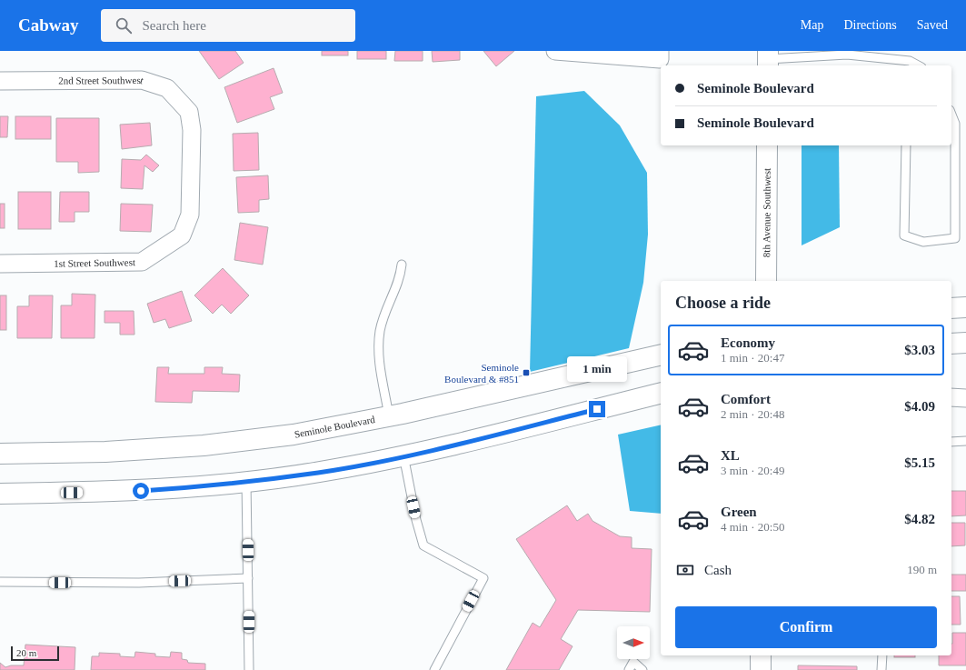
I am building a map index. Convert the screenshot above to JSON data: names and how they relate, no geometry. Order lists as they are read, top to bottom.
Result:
{
  "streets": {
    "main road": ["8th Avenue Southwest", "Seminole Boulevard"],
    "street": ["2nd Street Southwest", "1st Street Southwest"]
  },
  "crossings": [
    ["2nd Street Southwest", "1st Street Southwest"]
  ],
  "places": {
    "transit": ["Seminole Boulevard & #851"]
  },
  "scale_bar": "20 m",
  "north": "right",
  "page": {
    "header": "Cabway",
    "search": "Search here",
    "nav": ["Map", "Directions", "Saved"],
    "banner": ["Seminole Boulevard", "Seminole Boulevard"],
    "heading": "Choose a ride",
    "list": [
      {
        "name": "Economy",
        "note": "1 min · 20:47",
        "value": "$3.03"
      },
      {
        "name": "Comfort",
        "note": "2 min · 20:48",
        "value": "$4.09"
      },
      {
        "name": "XL",
        "note": "3 min · 20:49",
        "value": "$5.15"
      },
      {
        "name": "Green",
        "note": "4 min · 20:50",
        "value": "$4.82"
      }
    ],
    "bubble": "1 min",
    "pay": ["Cash", "190 m"],
    "buttons": "Confirm",
    "scale": "20 m"
  }
}
